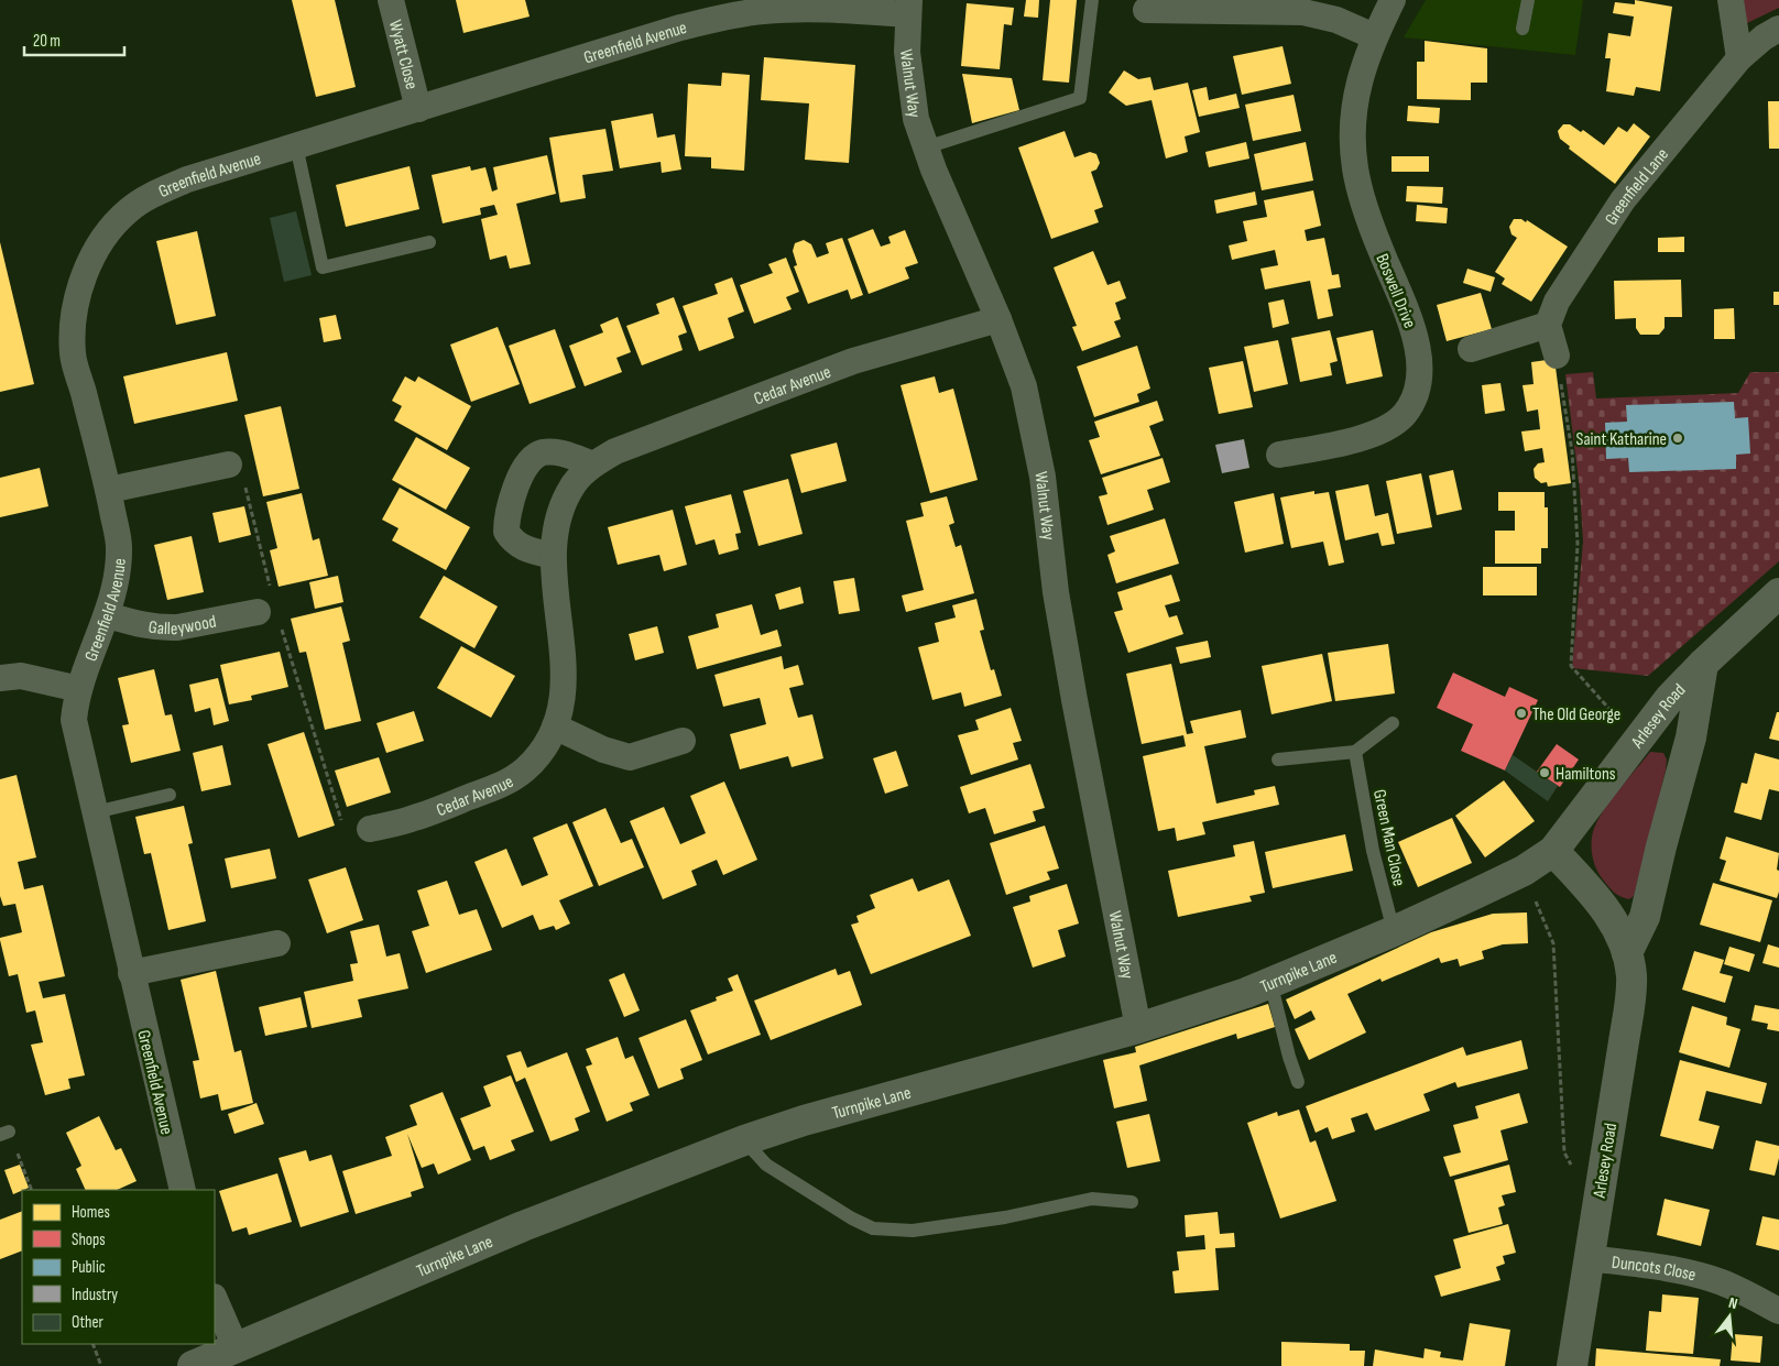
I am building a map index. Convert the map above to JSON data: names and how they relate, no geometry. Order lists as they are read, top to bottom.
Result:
{
  "streets": {
    "street": [
      "Greenfield Avenue",
      "Wyatt Close",
      "Walnut Way",
      "Greenfield Lane",
      "Boswell Drive",
      "Cedar Avenue",
      "Galleywood",
      "Arlesey Road",
      "Turnpike Lane",
      "Duncots Close"
    ],
    "lane": ["Green Man Close"]
  },
  "crossings": [
    ["Greenfield Avenue", "Wyatt Close"],
    ["Greenfield Avenue", "Walnut Way"],
    ["Greenfield Avenue", "Galleywood"],
    ["Walnut Way", "Cedar Avenue"],
    ["Walnut Way", "Turnpike Lane"],
    ["Arlesey Road", "Turnpike Lane"],
    ["Arlesey Road", "Duncots Close"],
    ["Green Man Close", "Turnpike Lane"]
  ],
  "places": ["Saint Katharine", "The Old George", "Hamiltons"],
  "legend": [
    "Homes",
    "Shops",
    "Public",
    "Industry",
    "Other"
  ],
  "scale_bar": "20 m",
  "north": "top"
}
